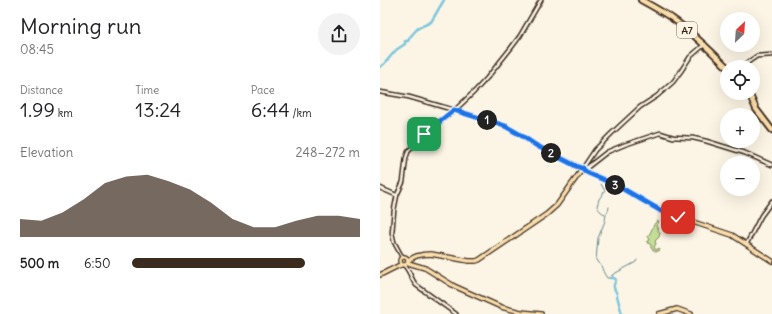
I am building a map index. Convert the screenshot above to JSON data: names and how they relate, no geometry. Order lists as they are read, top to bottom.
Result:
{
  "streets": {
    "highway": ["A7"]
  },
  "north": "top right",
  "page": {
    "heading": ["Morning run", "08:45"],
    "map_buttons": ["+", "−"],
    "stats": [
      ["Distance", "1.99 km"],
      ["Time", "13:24"],
      ["Pace", "6:44 /km"]
    ],
    "pins": ["1", "2", "3"],
    "chart": ["Elevation", "248–272 m"],
    "list": [
      {
        "name": "500 m",
        "note": "6:50"
      }
    ]
  }
}
